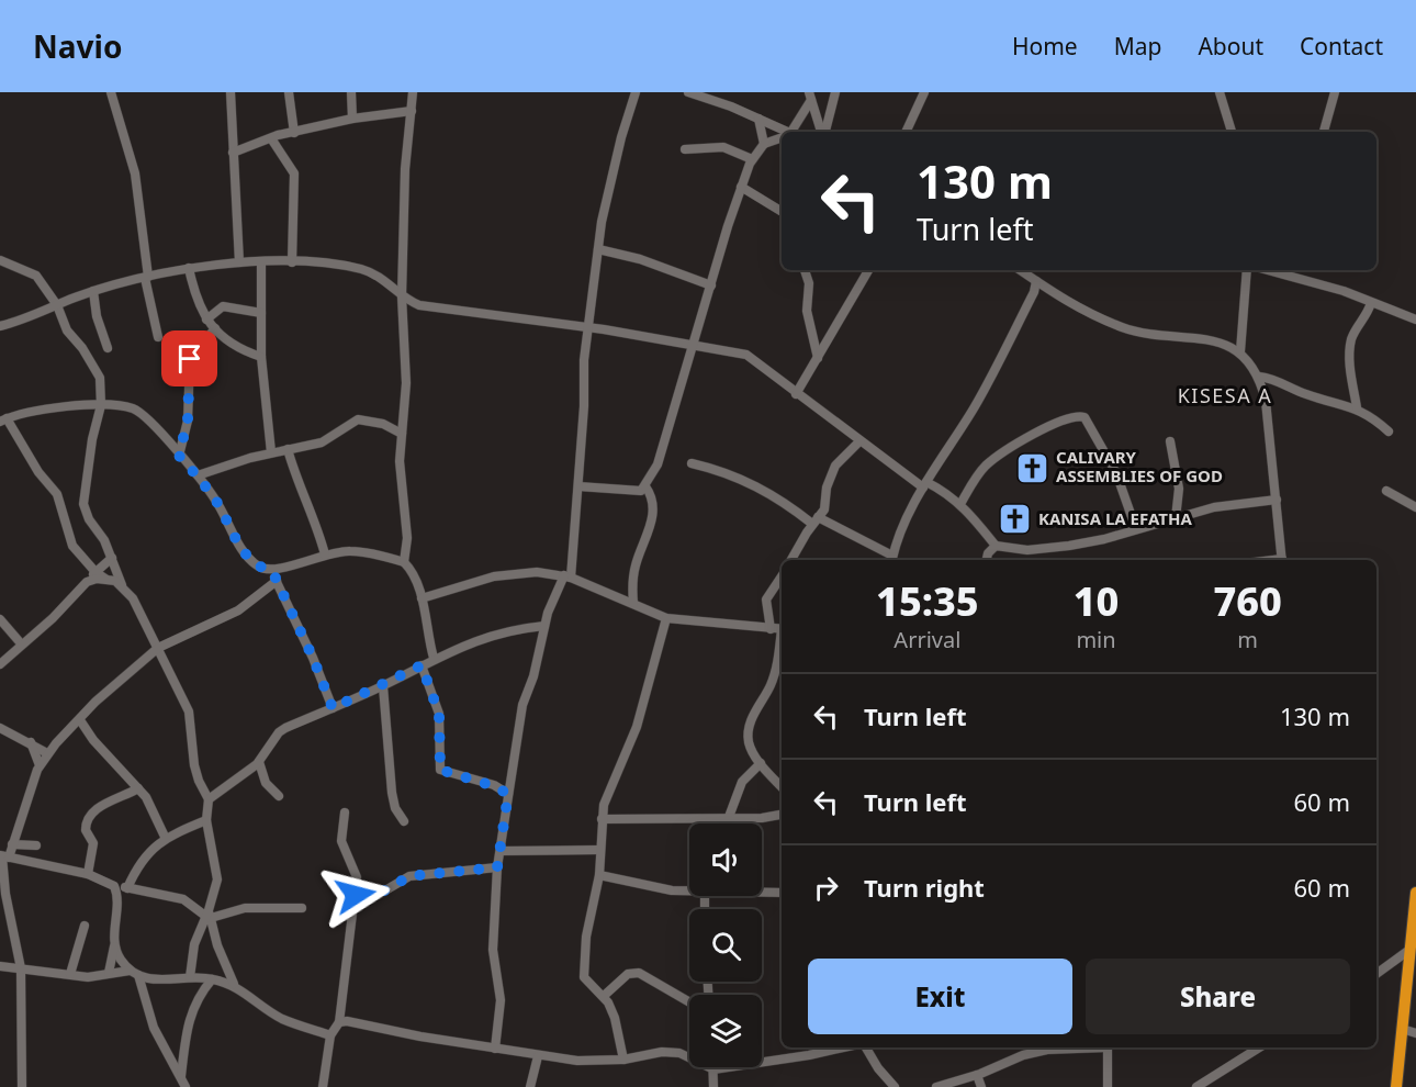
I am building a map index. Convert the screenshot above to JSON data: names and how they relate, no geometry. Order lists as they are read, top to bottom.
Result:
{
  "districts": ["KISESA A"],
  "places": {
    "church": ["CALIVARY ASSEMBLIES OF GOD", "KANISA LA EFATHA"]
  },
  "page": {
    "header": "Navio",
    "nav": [
      "Home",
      "Map",
      "About",
      "Contact"
    ],
    "turn": ["130 m", "Turn left"],
    "eta": [
      "15:35",
      "Arrival",
      "10",
      "min",
      "760",
      "m"
    ],
    "list": [
      {
        "name": "Turn left",
        "value": "130 m"
      },
      {
        "name": "Turn left",
        "value": "60 m"
      },
      {
        "name": "Turn right",
        "value": "60 m"
      }
    ],
    "buttons": ["Exit", "Share"]
  }
}
